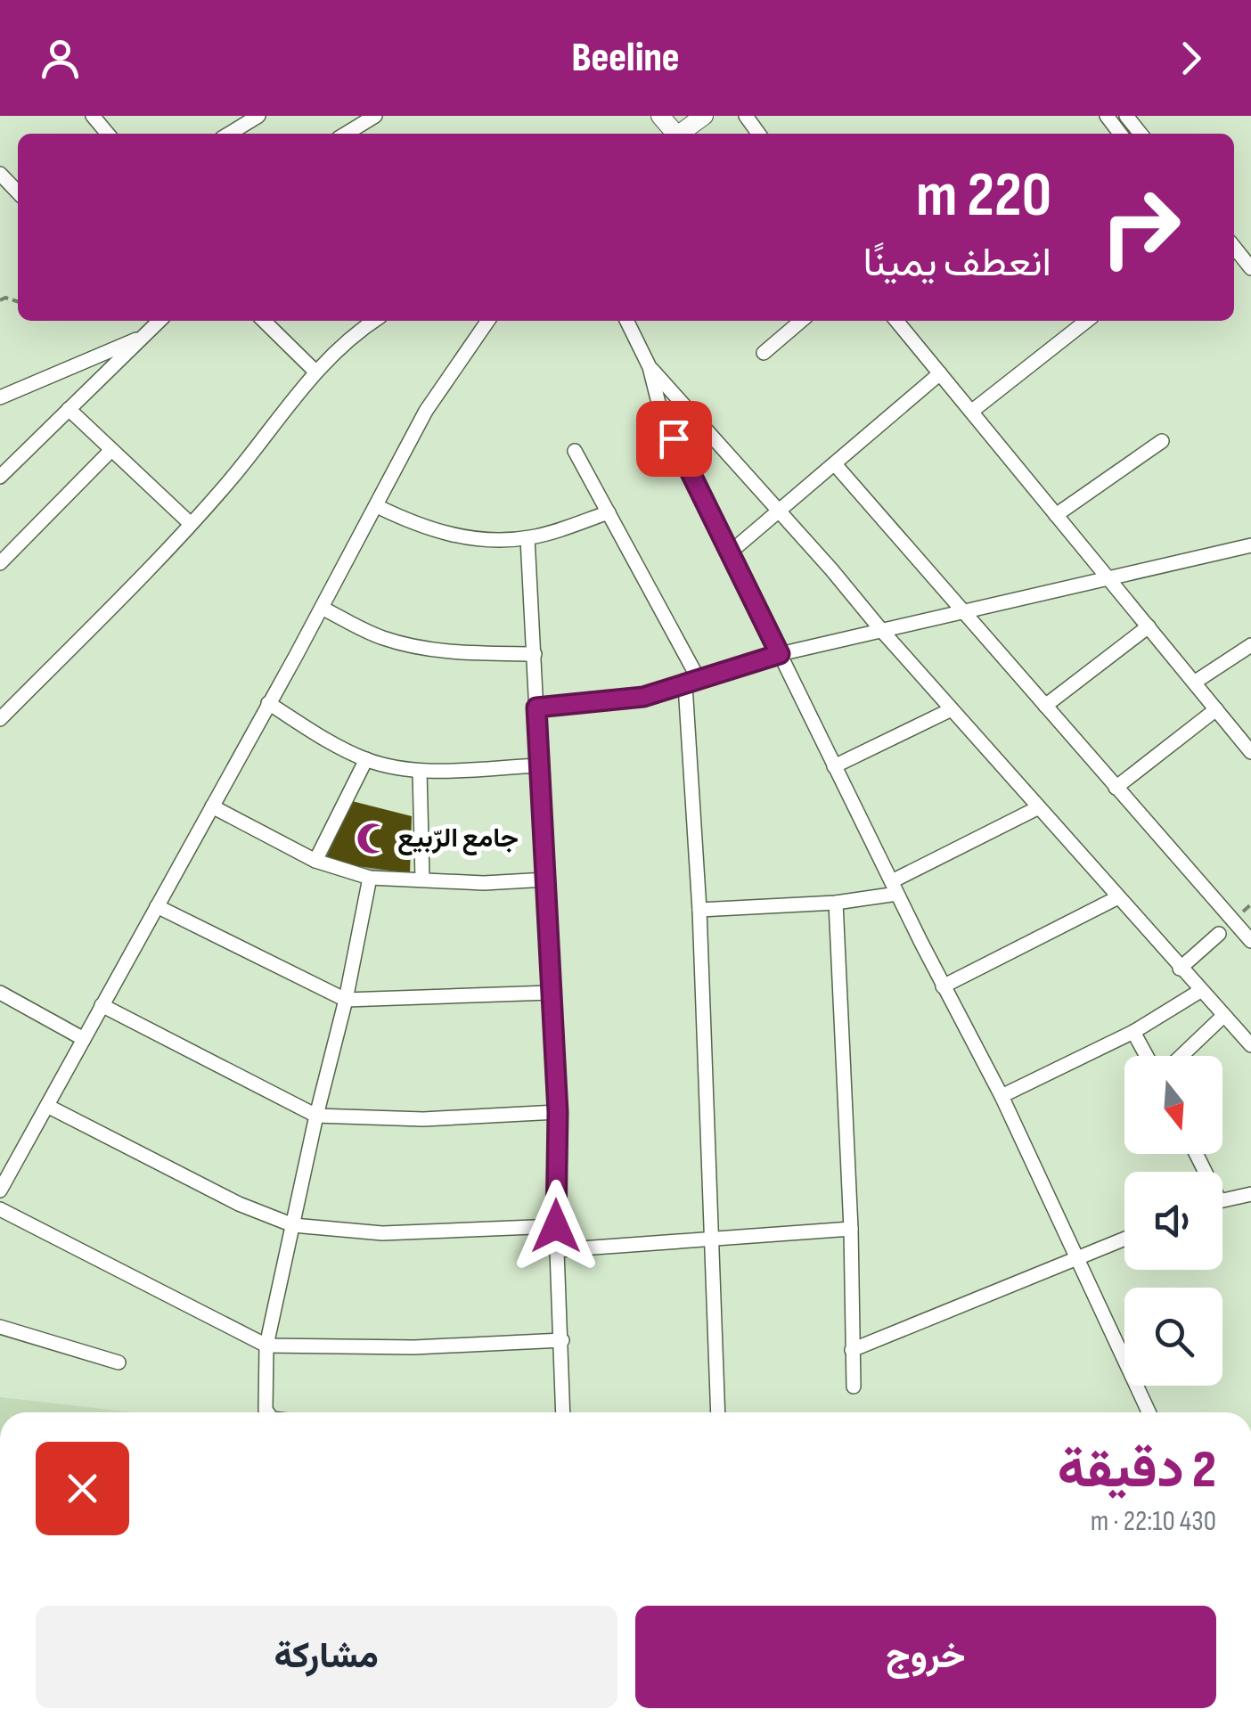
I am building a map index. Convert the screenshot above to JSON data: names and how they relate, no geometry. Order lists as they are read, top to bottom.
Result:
{
  "places": {
    "mosque": ["جامع الرّبيع"]
  },
  "north": "bottom",
  "page": {
    "header": "Beeline",
    "turn": ["220 m", "انعطف يمينًا"],
    "heading": ["2 دقيقة", "430 m · 22:10"],
    "buttons": ["خروج", "مشاركة"]
  }
}
